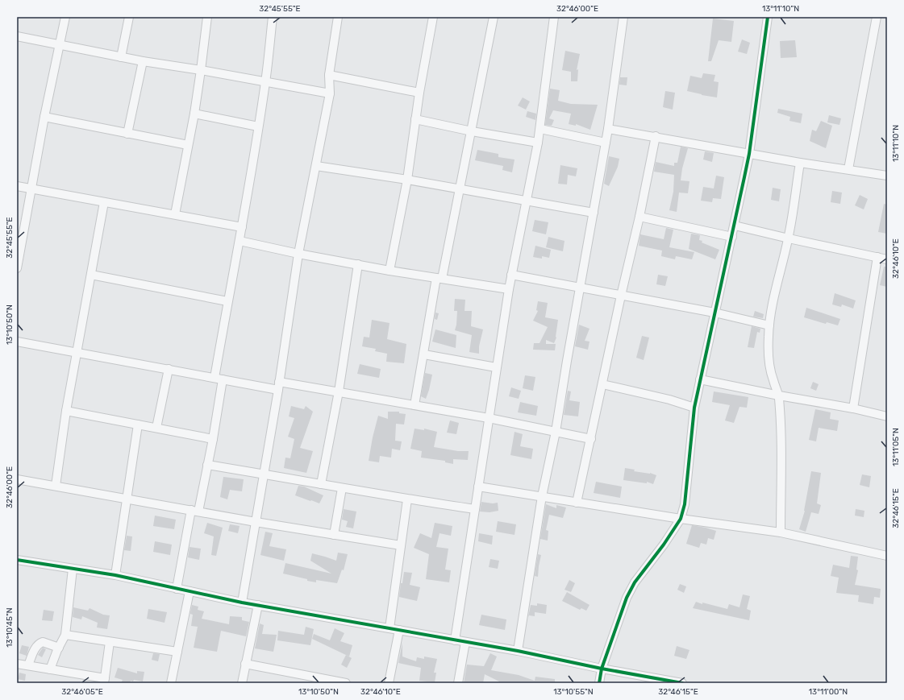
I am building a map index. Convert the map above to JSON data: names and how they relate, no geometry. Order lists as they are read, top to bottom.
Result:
{
  "coordinates": [
    "32°45'55\"E",
    "32°46'00\"E",
    "13°11'10\"N",
    "32°46'10\"E",
    "13°10'50\"N",
    "13°11'05\"N",
    "32°46'15\"E",
    "13°10'45\"N",
    "32°46'05\"E",
    "13°10'55\"N",
    "13°11'00\"N"
  ]
}
